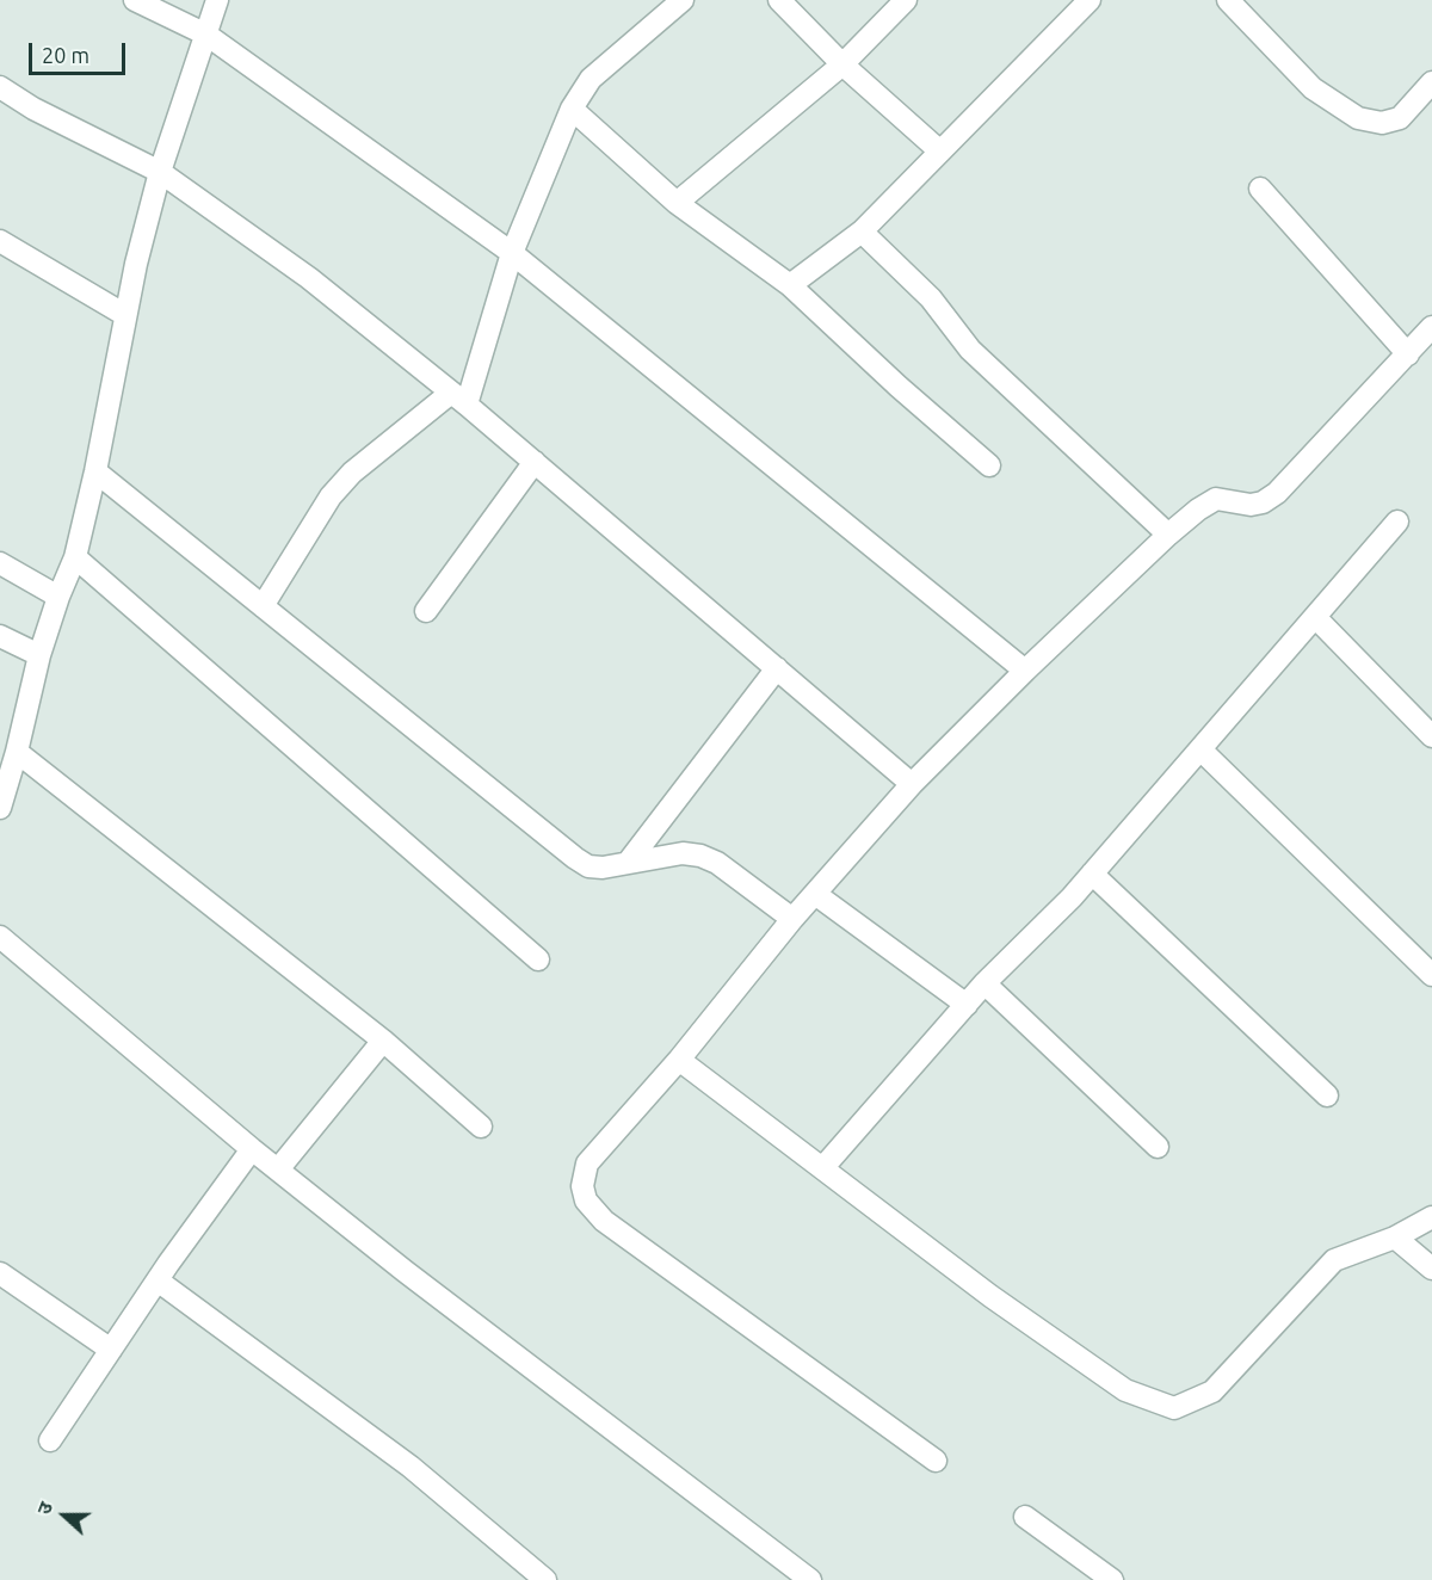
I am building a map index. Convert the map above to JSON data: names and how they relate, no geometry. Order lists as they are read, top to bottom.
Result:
{
  "scale_bar": "20 m",
  "north": "left"
}
